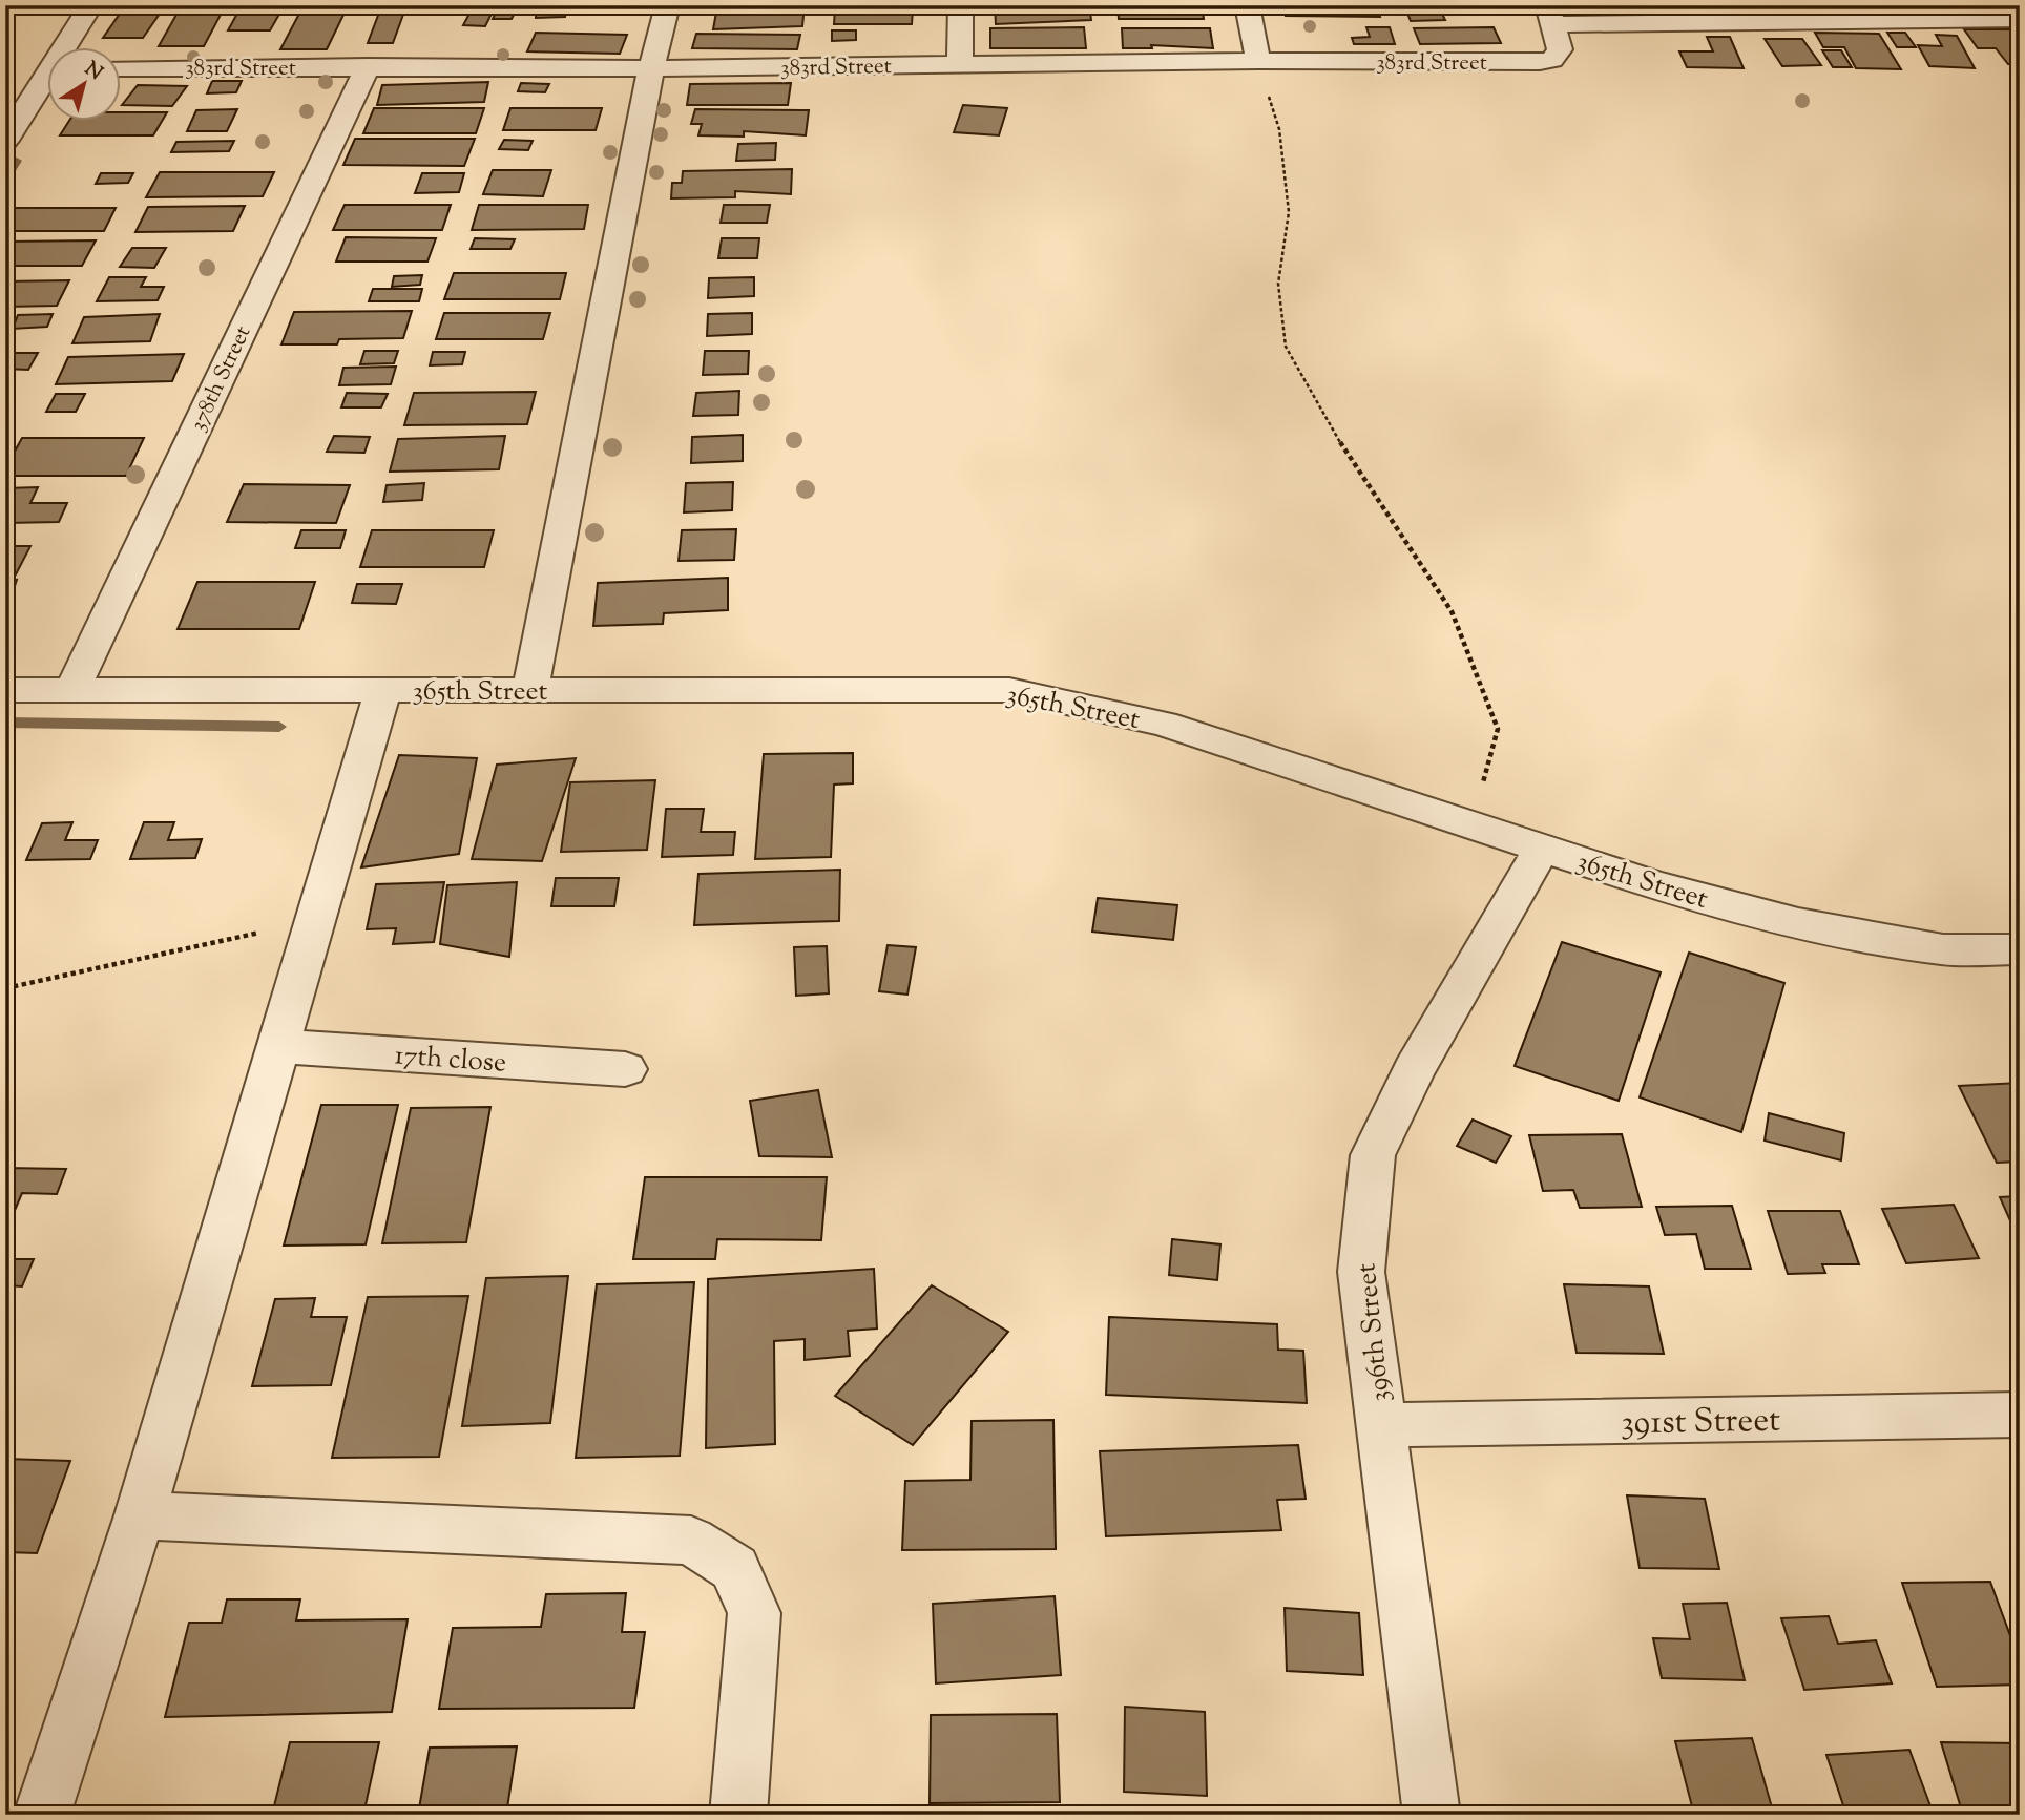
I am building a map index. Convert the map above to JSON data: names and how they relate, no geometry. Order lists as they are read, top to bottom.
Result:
{
  "streets": {
    "street": [
      "383rd Street",
      "378th Street",
      "365th Street",
      "17th close",
      "396th Street",
      "391st Street"
    ]
  },
  "crossings": [
    ["383rd Street", "378th Street"],
    ["378th Street", "365th Street"],
    ["365th Street", "396th Street"],
    ["396th Street", "391st Street"]
  ],
  "north": "top right"
}
